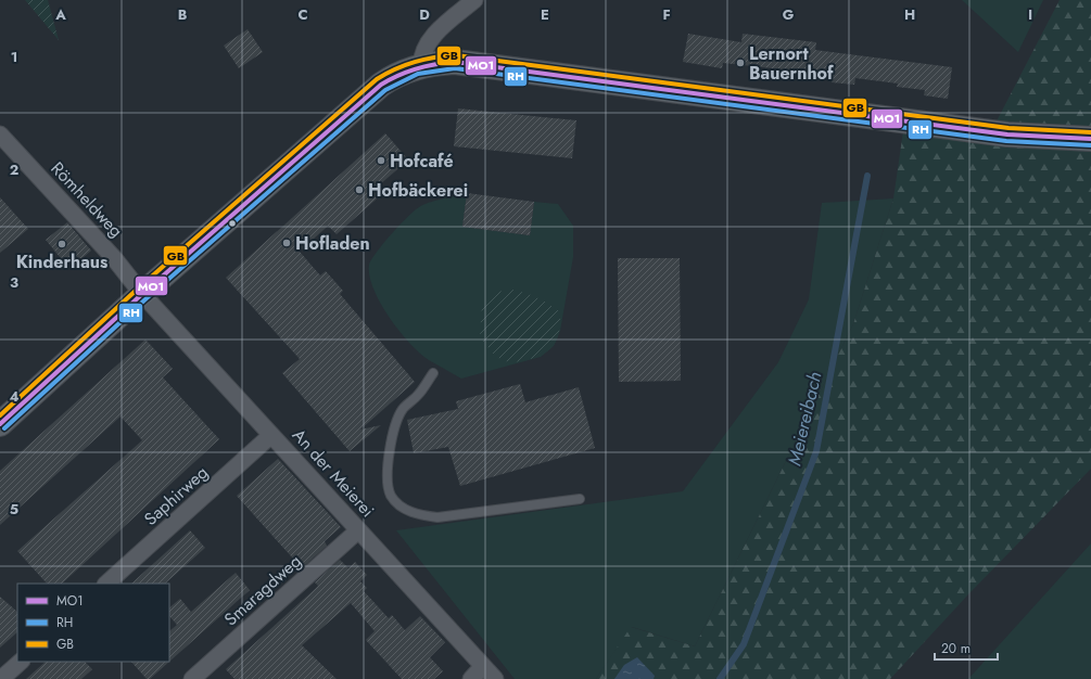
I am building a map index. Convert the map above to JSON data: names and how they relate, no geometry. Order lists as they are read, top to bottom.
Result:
{
  "streets": {
    "street": [
      "Römheldweg",
      "An der Meierei",
      "Saphirweg",
      "Smaragdweg"
    ]
  },
  "crossings": [
    ["Römheldweg", "An der Meierei"],
    ["An der Meierei", "Saphirweg"],
    ["An der Meierei", "Smaragdweg"]
  ],
  "water": ["Meiereibach"],
  "places": [
    "Lernort Bauernhof",
    "Hofcafé",
    "Hofbäckerei",
    "Hofladen",
    "Kinderhaus"
  ],
  "lines": ["transit line GB", "transit line MO1", "transit line RH"],
  "legend": ["MO1", "RH", "GB"],
  "scale_bar": "20 m",
  "grid": {
    "columns": [
      "A",
      "B",
      "C",
      "D",
      "E",
      "F",
      "G",
      "H",
      "I"
    ],
    "rows": [
      "1",
      "2",
      "3",
      "4",
      "5"
    ]
  }
}
